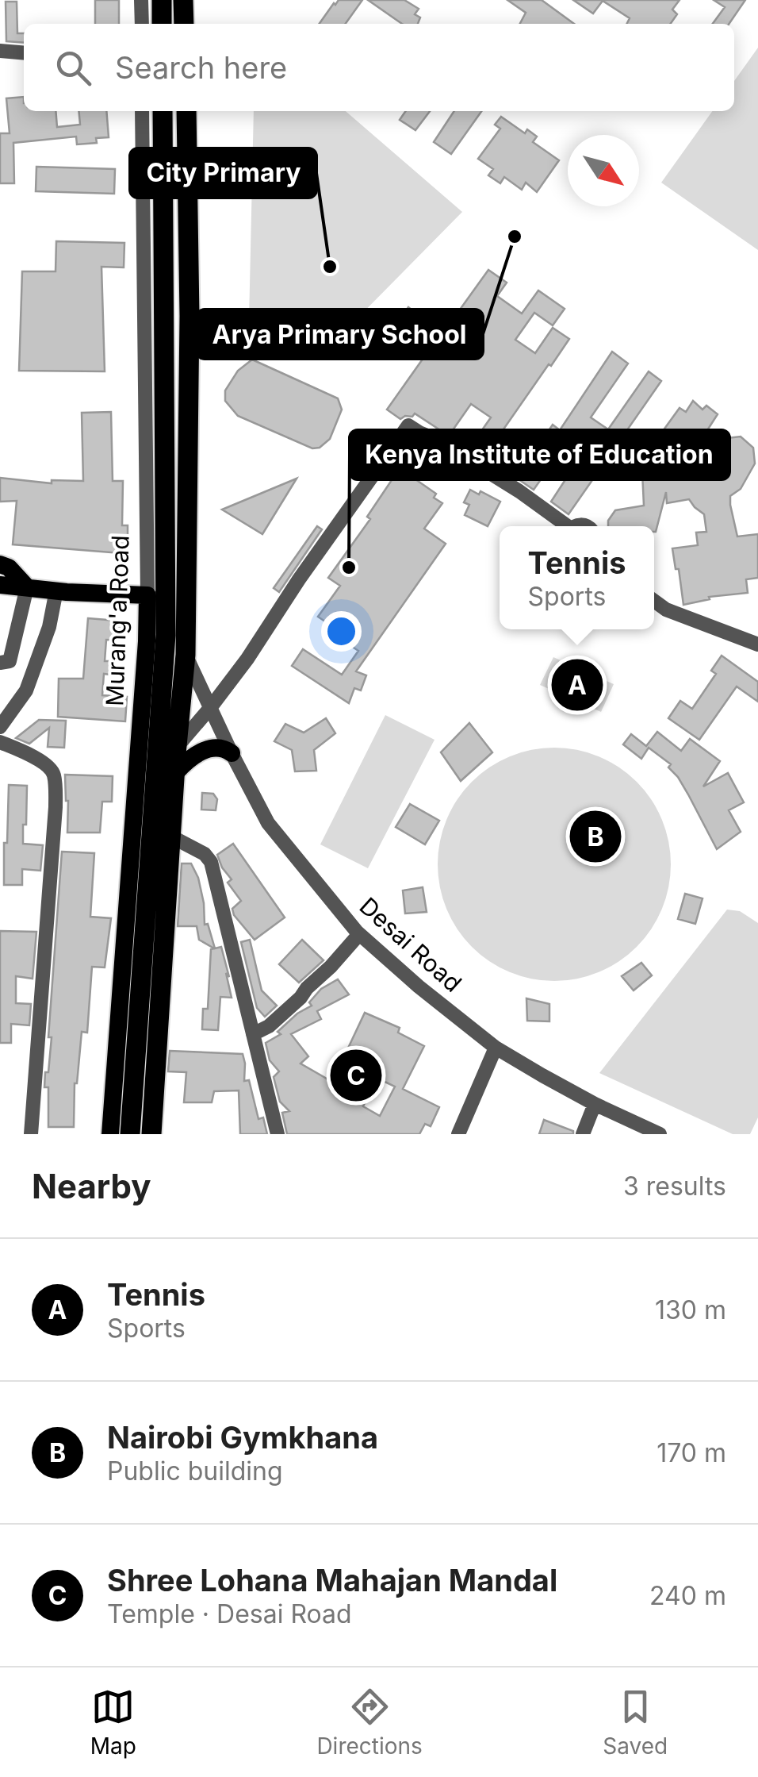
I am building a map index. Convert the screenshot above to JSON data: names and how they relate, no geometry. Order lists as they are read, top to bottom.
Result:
{
  "streets": {
    "highway": ["Murang'a Road"],
    "street": ["Desai Road"]
  },
  "places": ["Arya Primary School", "City Primary", "Kenya Institute of Education"],
  "north": "bottom right",
  "page": {
    "search": "Search here",
    "popup": ["Tennis", "Sports"],
    "pins": ["A", "B", "C"],
    "heading": ["Nearby", "3 results"],
    "list": [
      {
        "mark": "A",
        "name": "Tennis",
        "note": "Sports",
        "value": "130 m"
      },
      {
        "mark": "B",
        "name": "Nairobi Gymkhana",
        "note": "Public building",
        "value": "170 m"
      },
      {
        "mark": "C",
        "name": "Shree Lohana Mahajan Mandal",
        "note": "Temple · Desai Road",
        "value": "240 m"
      }
    ],
    "nav": ["Map", "Directions", "Saved"]
  }
}
